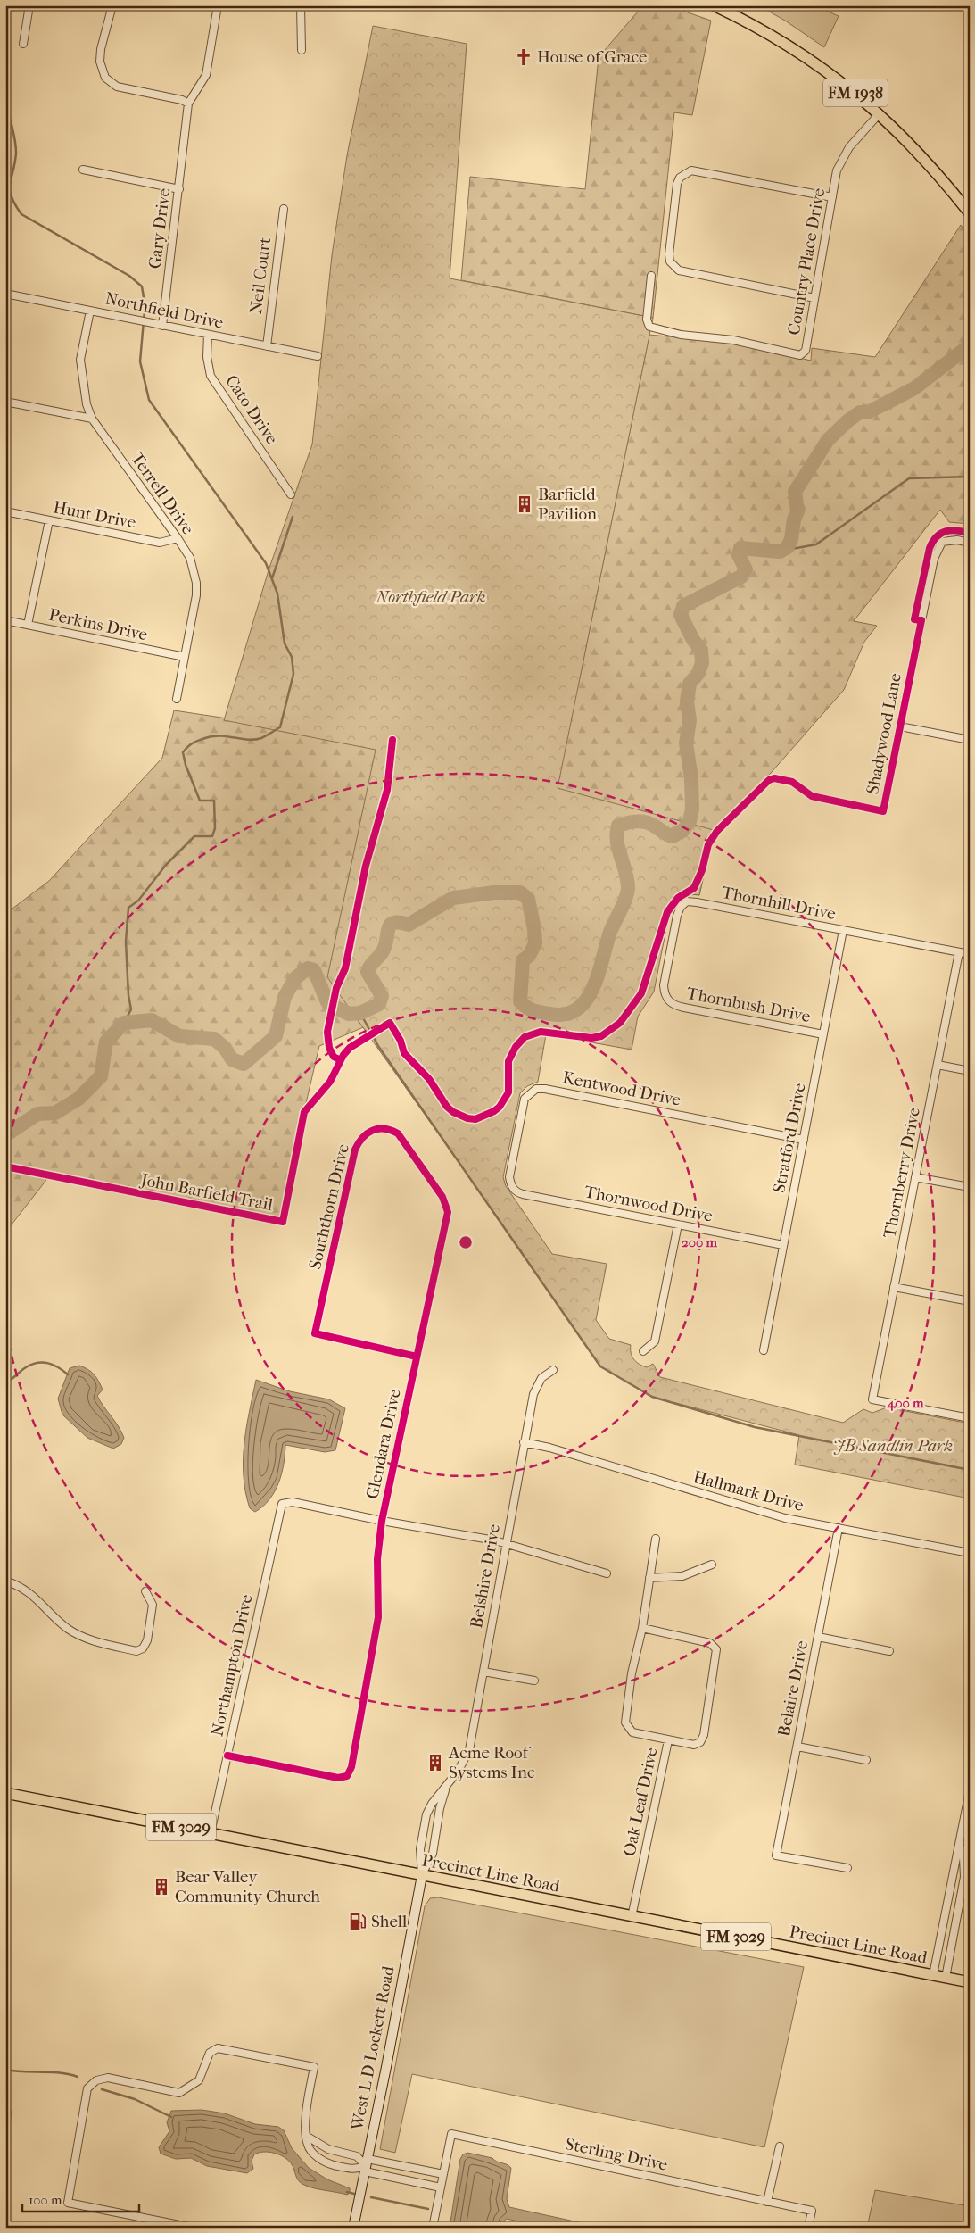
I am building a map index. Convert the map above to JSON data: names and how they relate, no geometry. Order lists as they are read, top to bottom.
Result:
{
  "streets": {
    "main road": [
      "FM 1938",
      "FM 3029",
      "Precinct Line Road",
      "West L D Lockett Road"
    ],
    "street": [
      "Gary Drive",
      "Country Place Drive",
      "Neil Court",
      "Northfield Drive",
      "Cato Drive",
      "Terrell Drive",
      "Hunt Drive",
      "Perkins Drive",
      "Shadywood Lane",
      "Thornhill Drive",
      "Thornbush Drive",
      "Kentwood Drive",
      "Stratford Drive",
      "Thornberry Drive",
      "Thornwood Drive",
      "Souththorn Drive",
      "Glendara Drive",
      "Hallmark Drive",
      "Belshire Drive",
      "Northampton Drive",
      "Belaire Drive",
      "Oak Leaf Drive",
      "Sterling Drive"
    ],
    "cycle path": ["John Barfield Trail"]
  },
  "crossings": [
    ["FM 1938", "Country Place Drive"],
    ["Gary Drive", "Northfield Drive"],
    ["Neil Court", "Northfield Drive"],
    ["Northfield Drive", "Cato Drive"],
    ["Northfield Drive", "Terrell Drive"],
    ["Terrell Drive", "Hunt Drive"],
    ["Terrell Drive", "Perkins Drive"],
    ["Thornhill Drive", "Thornbush Drive"],
    ["Thornhill Drive", "Stratford Drive"],
    ["Thornhill Drive", "Thornberry Drive"],
    ["Thornbush Drive", "Stratford Drive"],
    ["Kentwood Drive", "Stratford Drive"],
    ["Kentwood Drive", "Thornwood Drive"],
    ["Stratford Drive", "Thornwood Drive"],
    ["Souththorn Drive", "Glendara Drive"],
    ["Glendara Drive", "Northampton Drive"],
    ["Hallmark Drive", "Belshire Drive"],
    ["Hallmark Drive", "Belaire Drive"],
    ["Belshire Drive", "Precinct Line Road"],
    ["Belshire Drive", "West L D Lockett Road"],
    ["Northampton Drive", "Precinct Line Road"],
    ["Oak Leaf Drive", "Precinct Line Road"],
    ["Precinct Line Road", "West L D Lockett Road"]
  ],
  "parks": ["Northfield Park", "JB Sandlin Park"],
  "places": {
    "church": ["House of Grace"],
    "building": ["Barfield Pavilion", "Acme Roof Systems Inc", "Bear Valley Community Church"],
    "fuel station": ["Shell"]
  },
  "scale_bar": "100 m",
  "rings": ["200 m", "400 m"]
}
